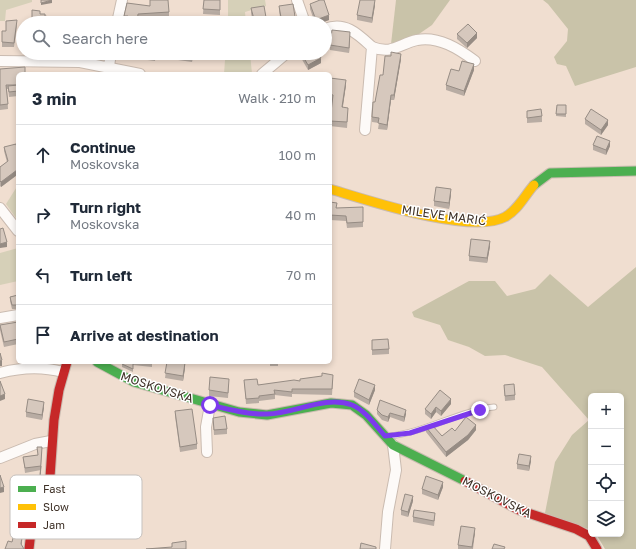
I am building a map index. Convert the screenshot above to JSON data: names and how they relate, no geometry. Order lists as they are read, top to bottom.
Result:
{
  "streets": {
    "street": ["MILEVE MARIĆ", "MOSKOVSKA"]
  },
  "legend": ["Fast", "Slow", "Jam"],
  "page": {
    "search": "Search here",
    "heading": ["3 min", "Walk · 210 m"],
    "list": [
      ["Continue", "Moskovska", "100 m"],
      ["Turn right", "Moskovska", "40 m"],
      ["Turn left", "70 m"],
      "Arrive at destination"
    ],
    "map_buttons": ["+", "−"]
  }
}
